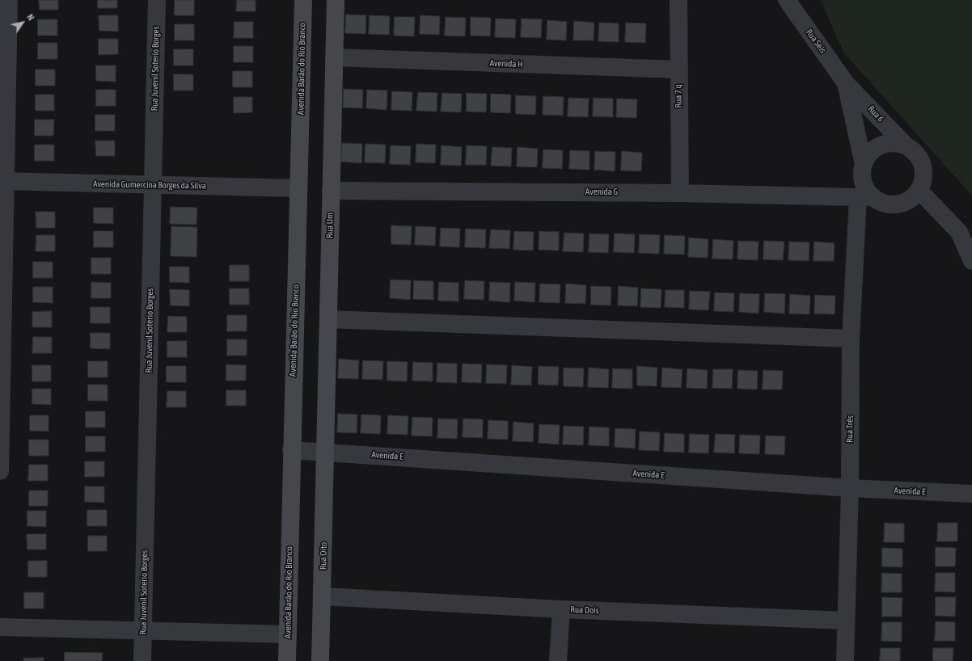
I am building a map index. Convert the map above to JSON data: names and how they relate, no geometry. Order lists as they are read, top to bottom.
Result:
{
  "streets": {
    "street": [
      "Rua Seis",
      "Avenida H",
      "Rua Juvenil Soterio Borges",
      "Avenida Barão do Rio Branco",
      "Rua 7 q",
      "Rua 6",
      "Avenida Gumercina Borges da Silva",
      "Avenida G",
      "Rua Um",
      "Rua Três",
      "Avenida E",
      "Rua Oito",
      "Rua Dois"
    ]
  },
  "crossings": [
    ["Rua Seis", "Rua 6"],
    ["Avenida H", "Rua 7 q"],
    ["Avenida H", "Rua Um"],
    ["Rua Juvenil Soterio Borges", "Avenida Gumercina Borges da Silva"],
    ["Avenida Barão do Rio Branco", "Avenida Gumercina Borges da Silva"],
    ["Avenida Barão do Rio Branco", "Avenida E"],
    ["Rua 7 q", "Avenida G"],
    ["Rua 6", "Avenida G"],
    ["Rua 6", "Rua Três"],
    ["Avenida G", "Rua Um"],
    ["Avenida G", "Rua Três"],
    ["Rua Um", "Avenida E"],
    ["Rua Um", "Rua Oito"],
    ["Rua Três", "Avenida E"],
    ["Rua Três", "Rua Dois"],
    ["Avenida E", "Rua Oito"],
    ["Rua Oito", "Rua Dois"]
  ],
  "north": "top right"
}
